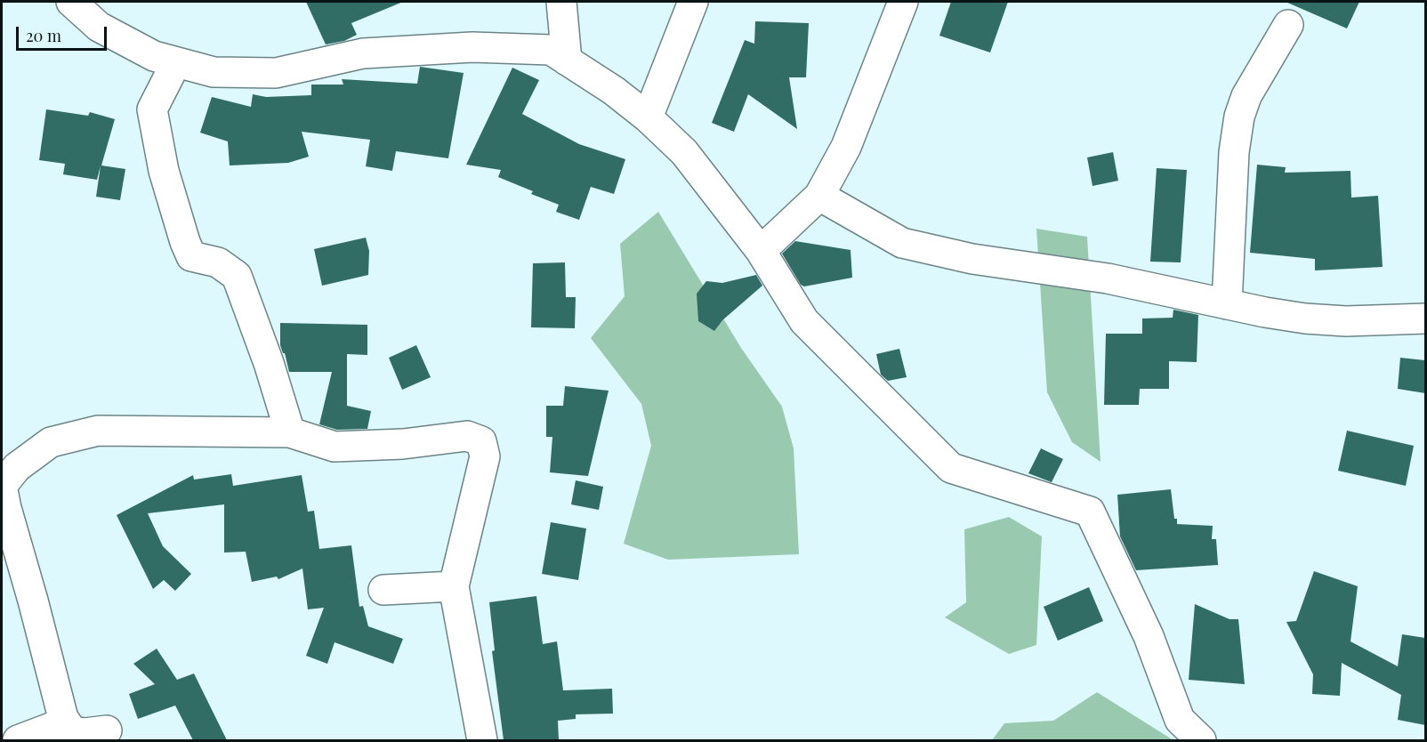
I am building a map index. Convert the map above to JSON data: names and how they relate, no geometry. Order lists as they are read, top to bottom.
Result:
{
  "scale_bar": "20 m"
}
